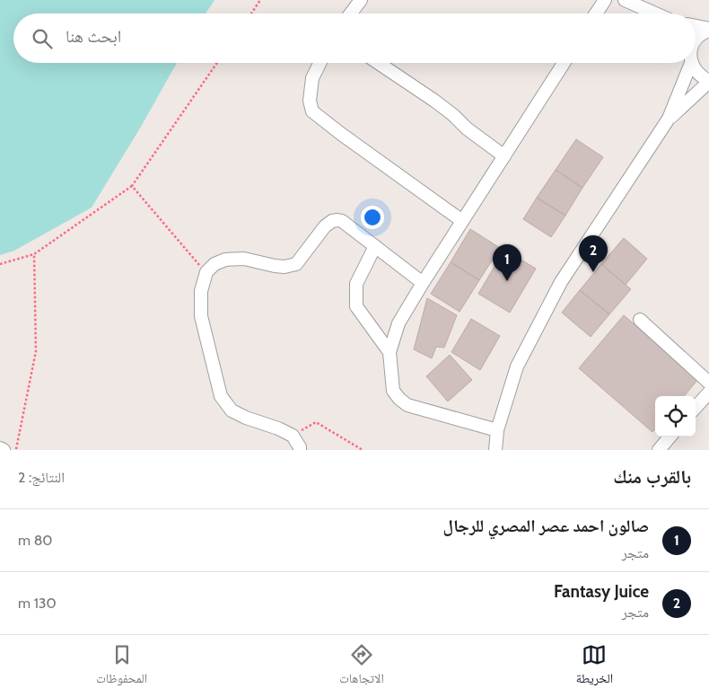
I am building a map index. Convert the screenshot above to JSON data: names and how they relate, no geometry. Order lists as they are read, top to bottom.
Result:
{
  "page": {
    "search": "ابحث هنا",
    "pins": ["2", "1"],
    "heading": ["بالقرب منك", "النتائج: 2"],
    "list": [
      {
        "mark": "1",
        "name": "صالون احمد عصر المصري للرجال",
        "note": "متجر",
        "value": "80 m"
      },
      {
        "mark": "2",
        "name": "Fantasy Juice",
        "note": "متجر",
        "value": "130 m"
      }
    ],
    "nav": ["الخريطة", "الاتجاهات", "المحفوظات"]
  }
}
